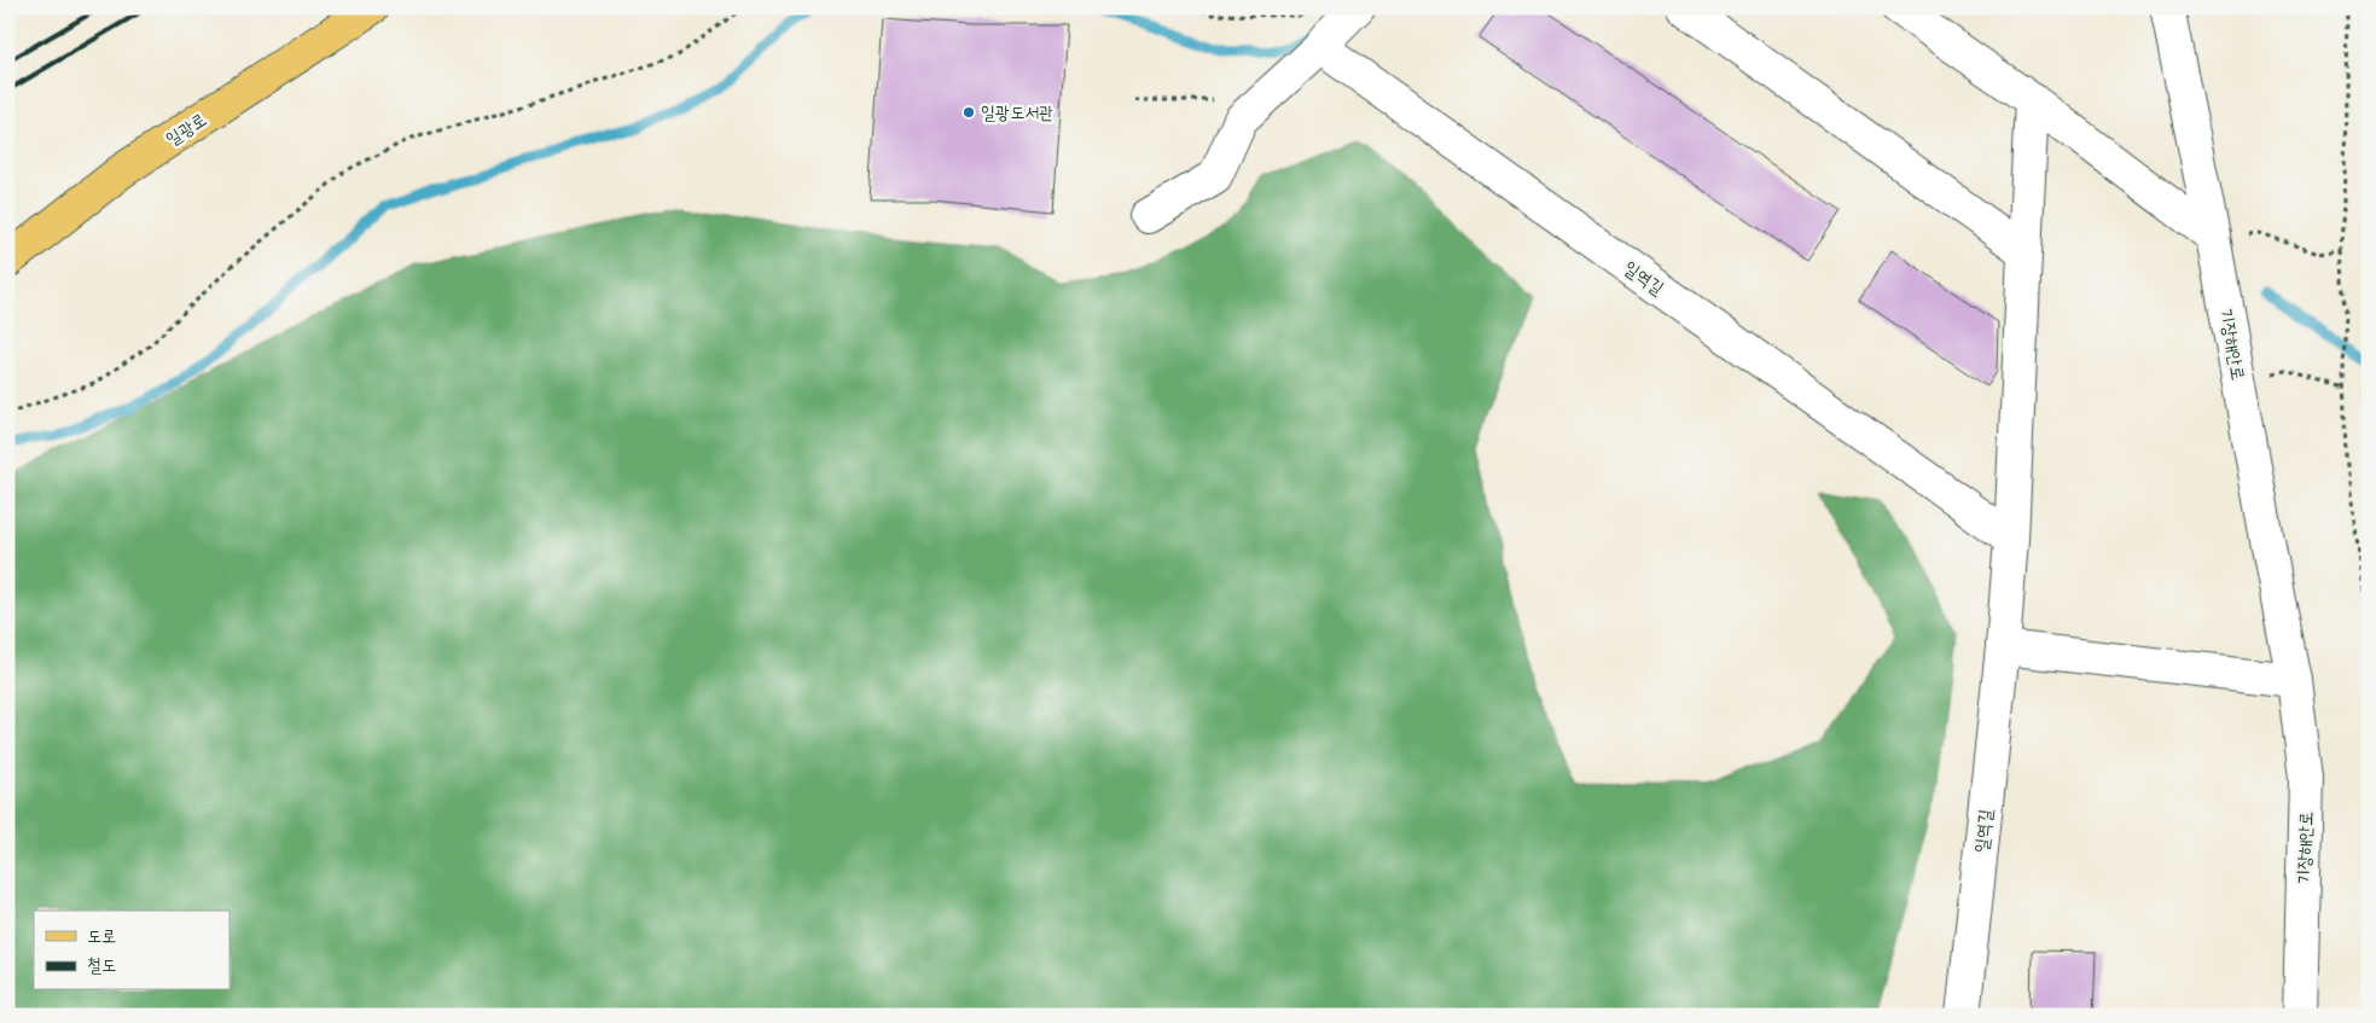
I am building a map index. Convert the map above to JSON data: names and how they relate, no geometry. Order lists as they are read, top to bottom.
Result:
{
  "streets": {
    "main road": ["일광로"],
    "street": ["일역길", "기장해안로"]
  },
  "places": ["일광도서관"],
  "legend": ["도로", "철도"]
}
